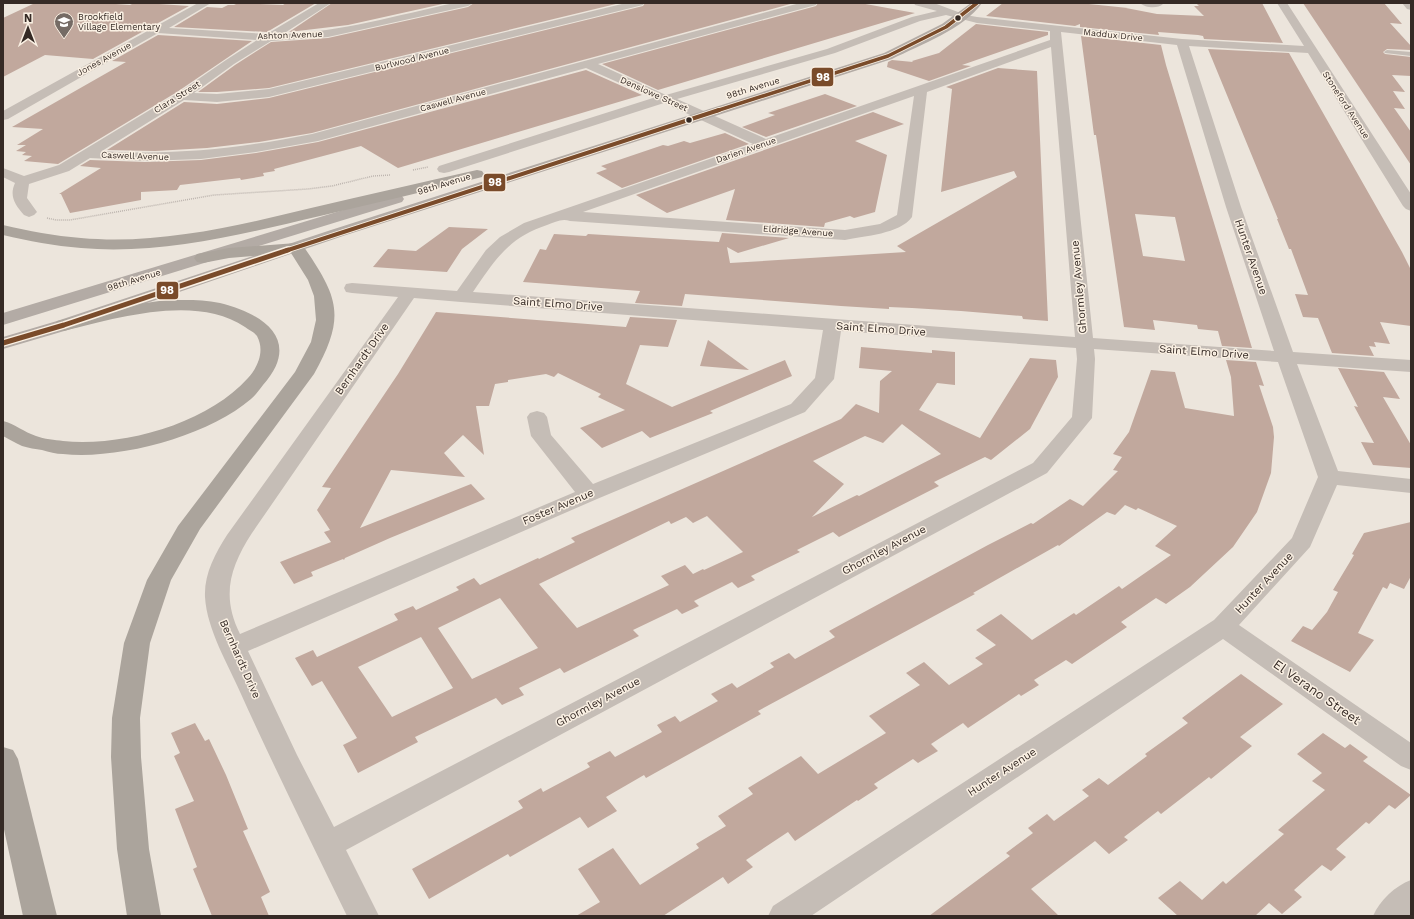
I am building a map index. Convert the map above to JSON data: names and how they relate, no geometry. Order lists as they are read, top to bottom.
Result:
{
  "streets": {
    "main road": ["98th Avenue"],
    "street": [
      "Ashton Avenue",
      "Maddux Drive",
      "Jones Avenue",
      "Burlwood Avenue",
      "Denslowe Street",
      "Clara Street",
      "Caswell Avenue",
      "Stoneford Avenue",
      "Darien Avenue",
      "Eldridge Avenue",
      "Hunter Avenue",
      "Ghormley Avenue",
      "Saint Elmo Drive",
      "Bernhardt Drive",
      "Foster Avenue",
      "El Verano Street"
    ]
  },
  "crossings": [
    ["Ashton Avenue", "Jones Avenue"],
    ["Ashton Avenue", "Clara Street"],
    ["Maddux Drive", "98th Avenue"],
    ["Maddux Drive", "Stoneford Avenue"],
    ["Maddux Drive", "Darien Avenue"],
    ["Maddux Drive", "Hunter Avenue"],
    ["Maddux Drive", "Ghormley Avenue"],
    ["Burlwood Avenue", "Clara Street"],
    ["98th Avenue", "Denslowe Street"],
    ["Denslowe Street", "Caswell Avenue"],
    ["Denslowe Street", "Darien Avenue"],
    ["Clara Street", "Caswell Avenue"],
    ["Darien Avenue", "Eldridge Avenue"],
    ["Darien Avenue", "Ghormley Avenue"],
    ["Darien Avenue", "Saint Elmo Drive"],
    ["Hunter Avenue", "Saint Elmo Drive"],
    ["Hunter Avenue", "El Verano Street"],
    ["Ghormley Avenue", "Saint Elmo Drive"],
    ["Ghormley Avenue", "Bernhardt Drive"],
    ["Saint Elmo Drive", "Bernhardt Drive"],
    ["Saint Elmo Drive", "Foster Avenue"],
    ["Bernhardt Drive", "Foster Avenue"]
  ],
  "places": {
    "school or university": ["Brookfield Village Elementary"]
  },
  "lines": ["transit line 98"],
  "north": "top"
}
